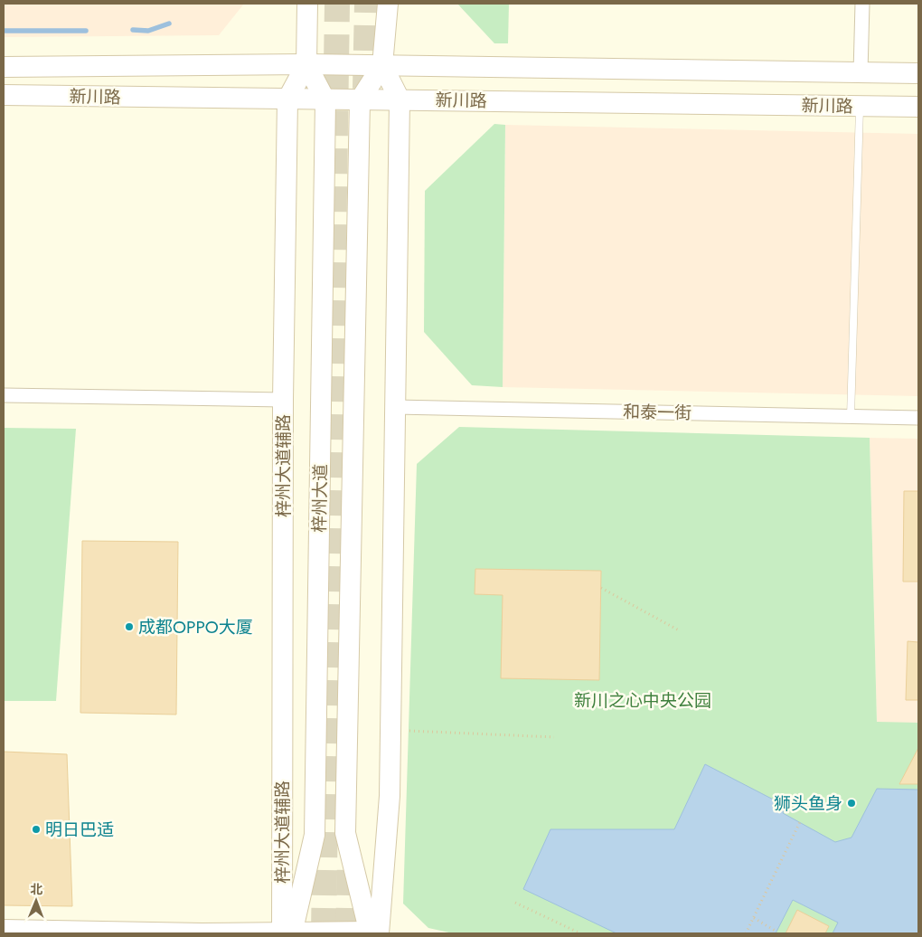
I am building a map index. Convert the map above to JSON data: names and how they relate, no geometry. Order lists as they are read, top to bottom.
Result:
{
  "streets": {
    "street": [
      "新川路",
      "和泰一街",
      "梓州大道辅路",
      "梓州大道"
    ]
  },
  "crossings": [
    ["新川路", "梓州大道辅路"],
    ["新川路", "梓州大道"],
    ["梓州大道辅路", "梓州大道"]
  ],
  "parks": ["新川之心中央公园"],
  "places": ["成都OPPO大厦", "狮头鱼身", "明日巴适"],
  "north": "top"
}
